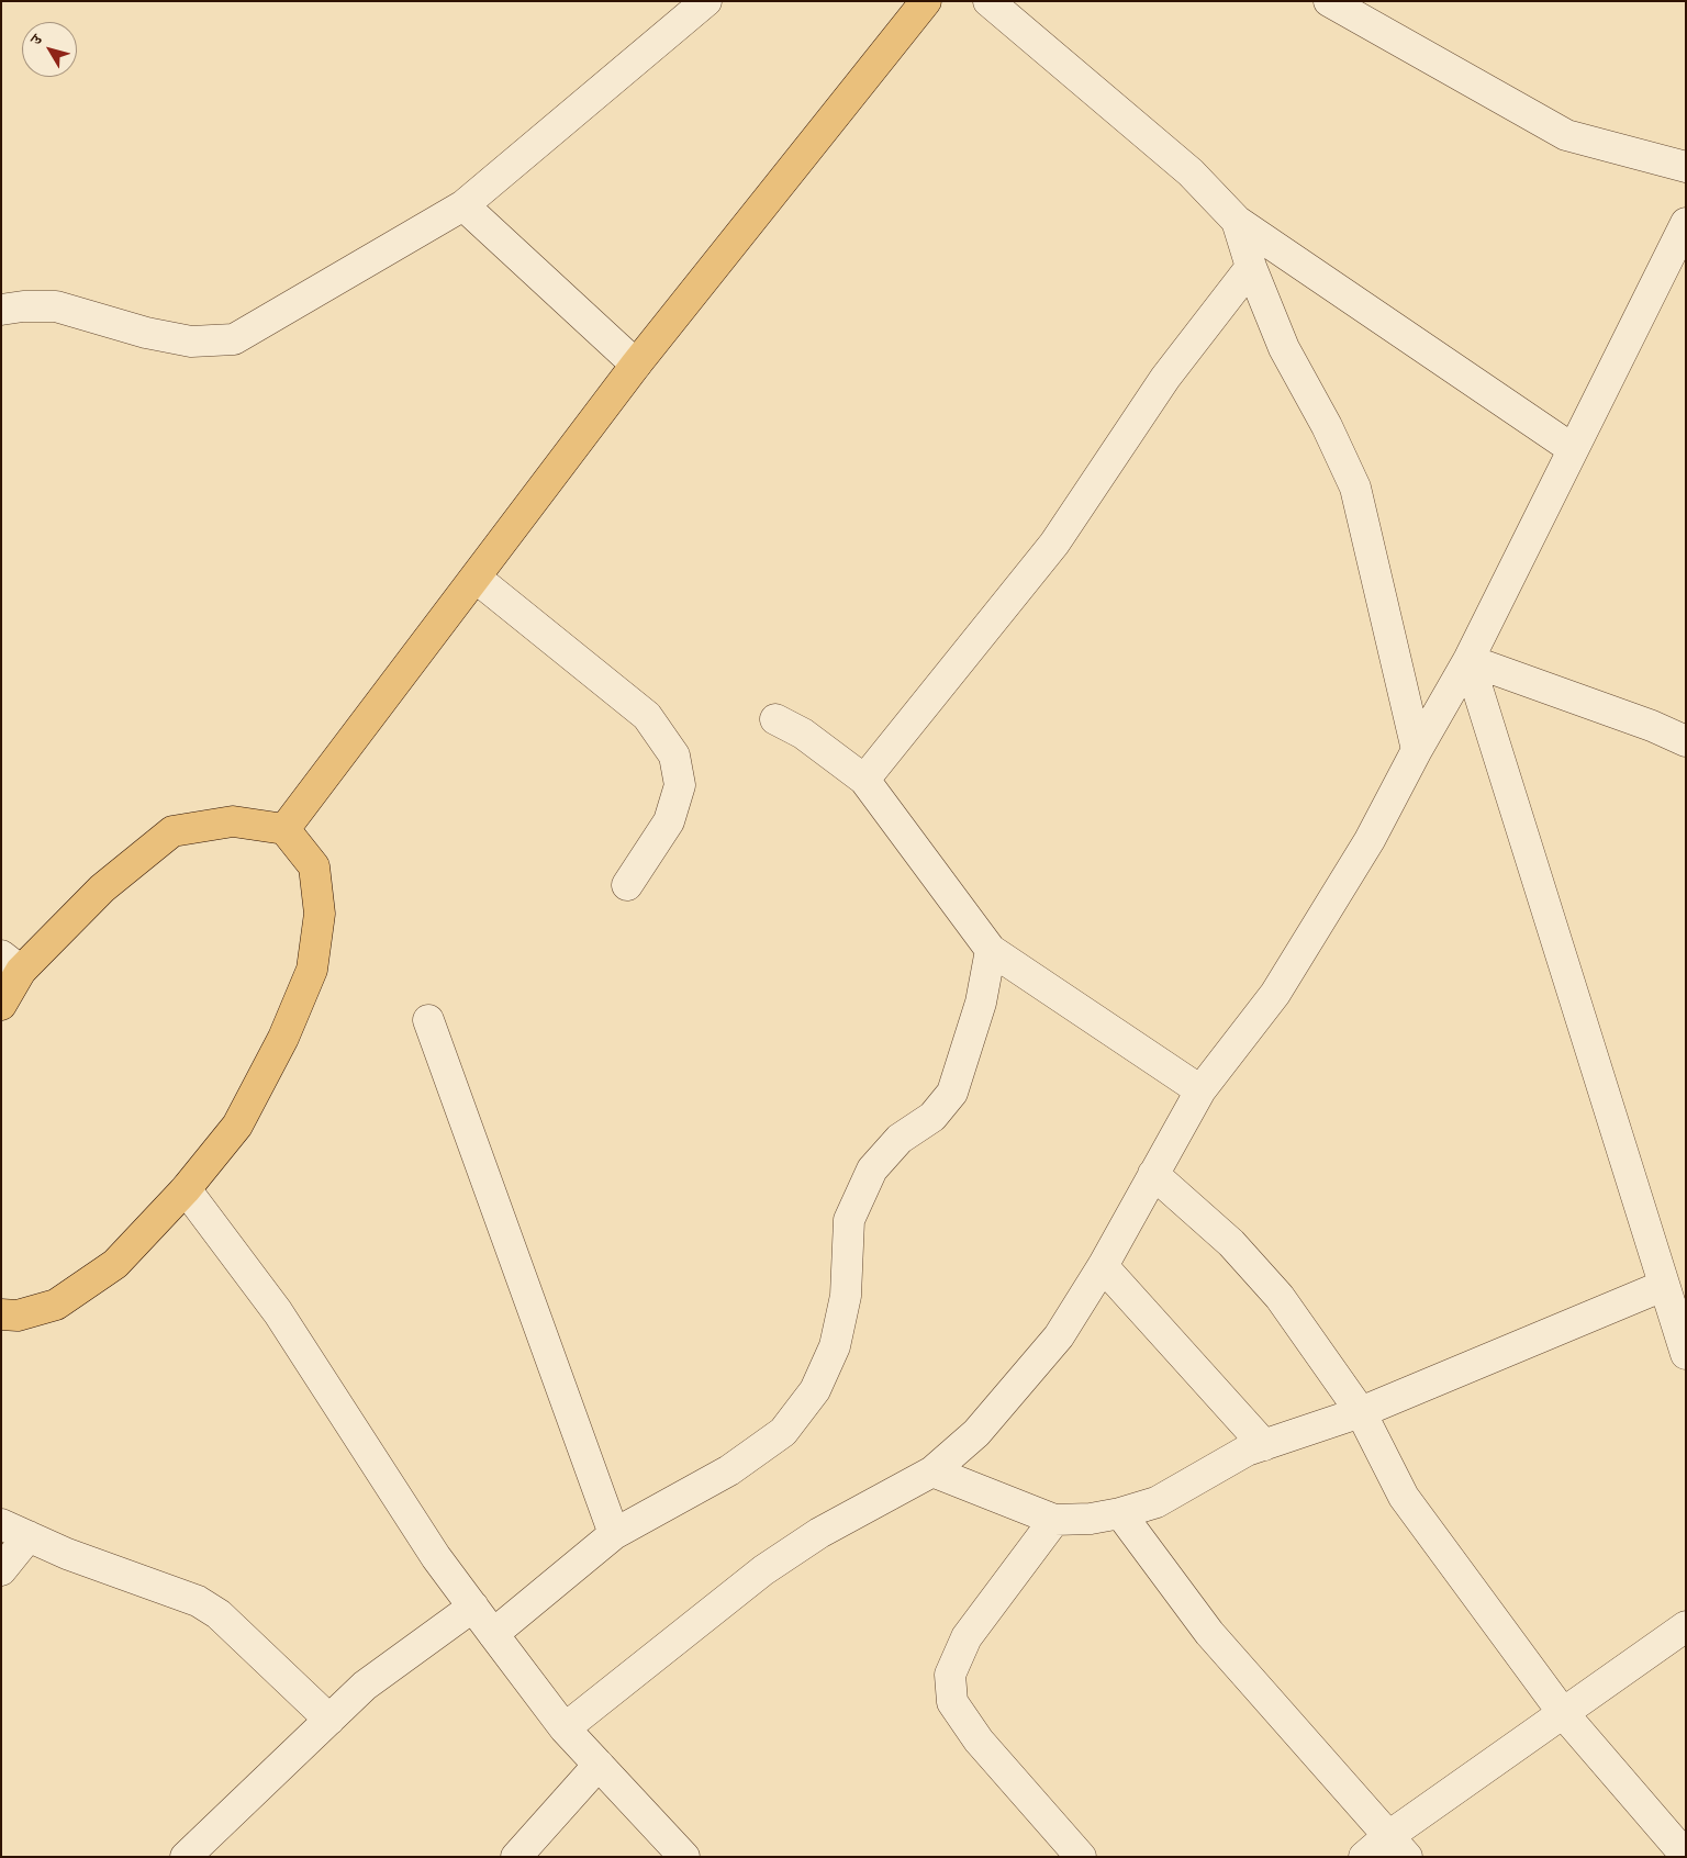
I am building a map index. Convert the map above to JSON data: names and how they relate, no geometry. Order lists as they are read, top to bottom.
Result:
{
  "north": "top left"
}
